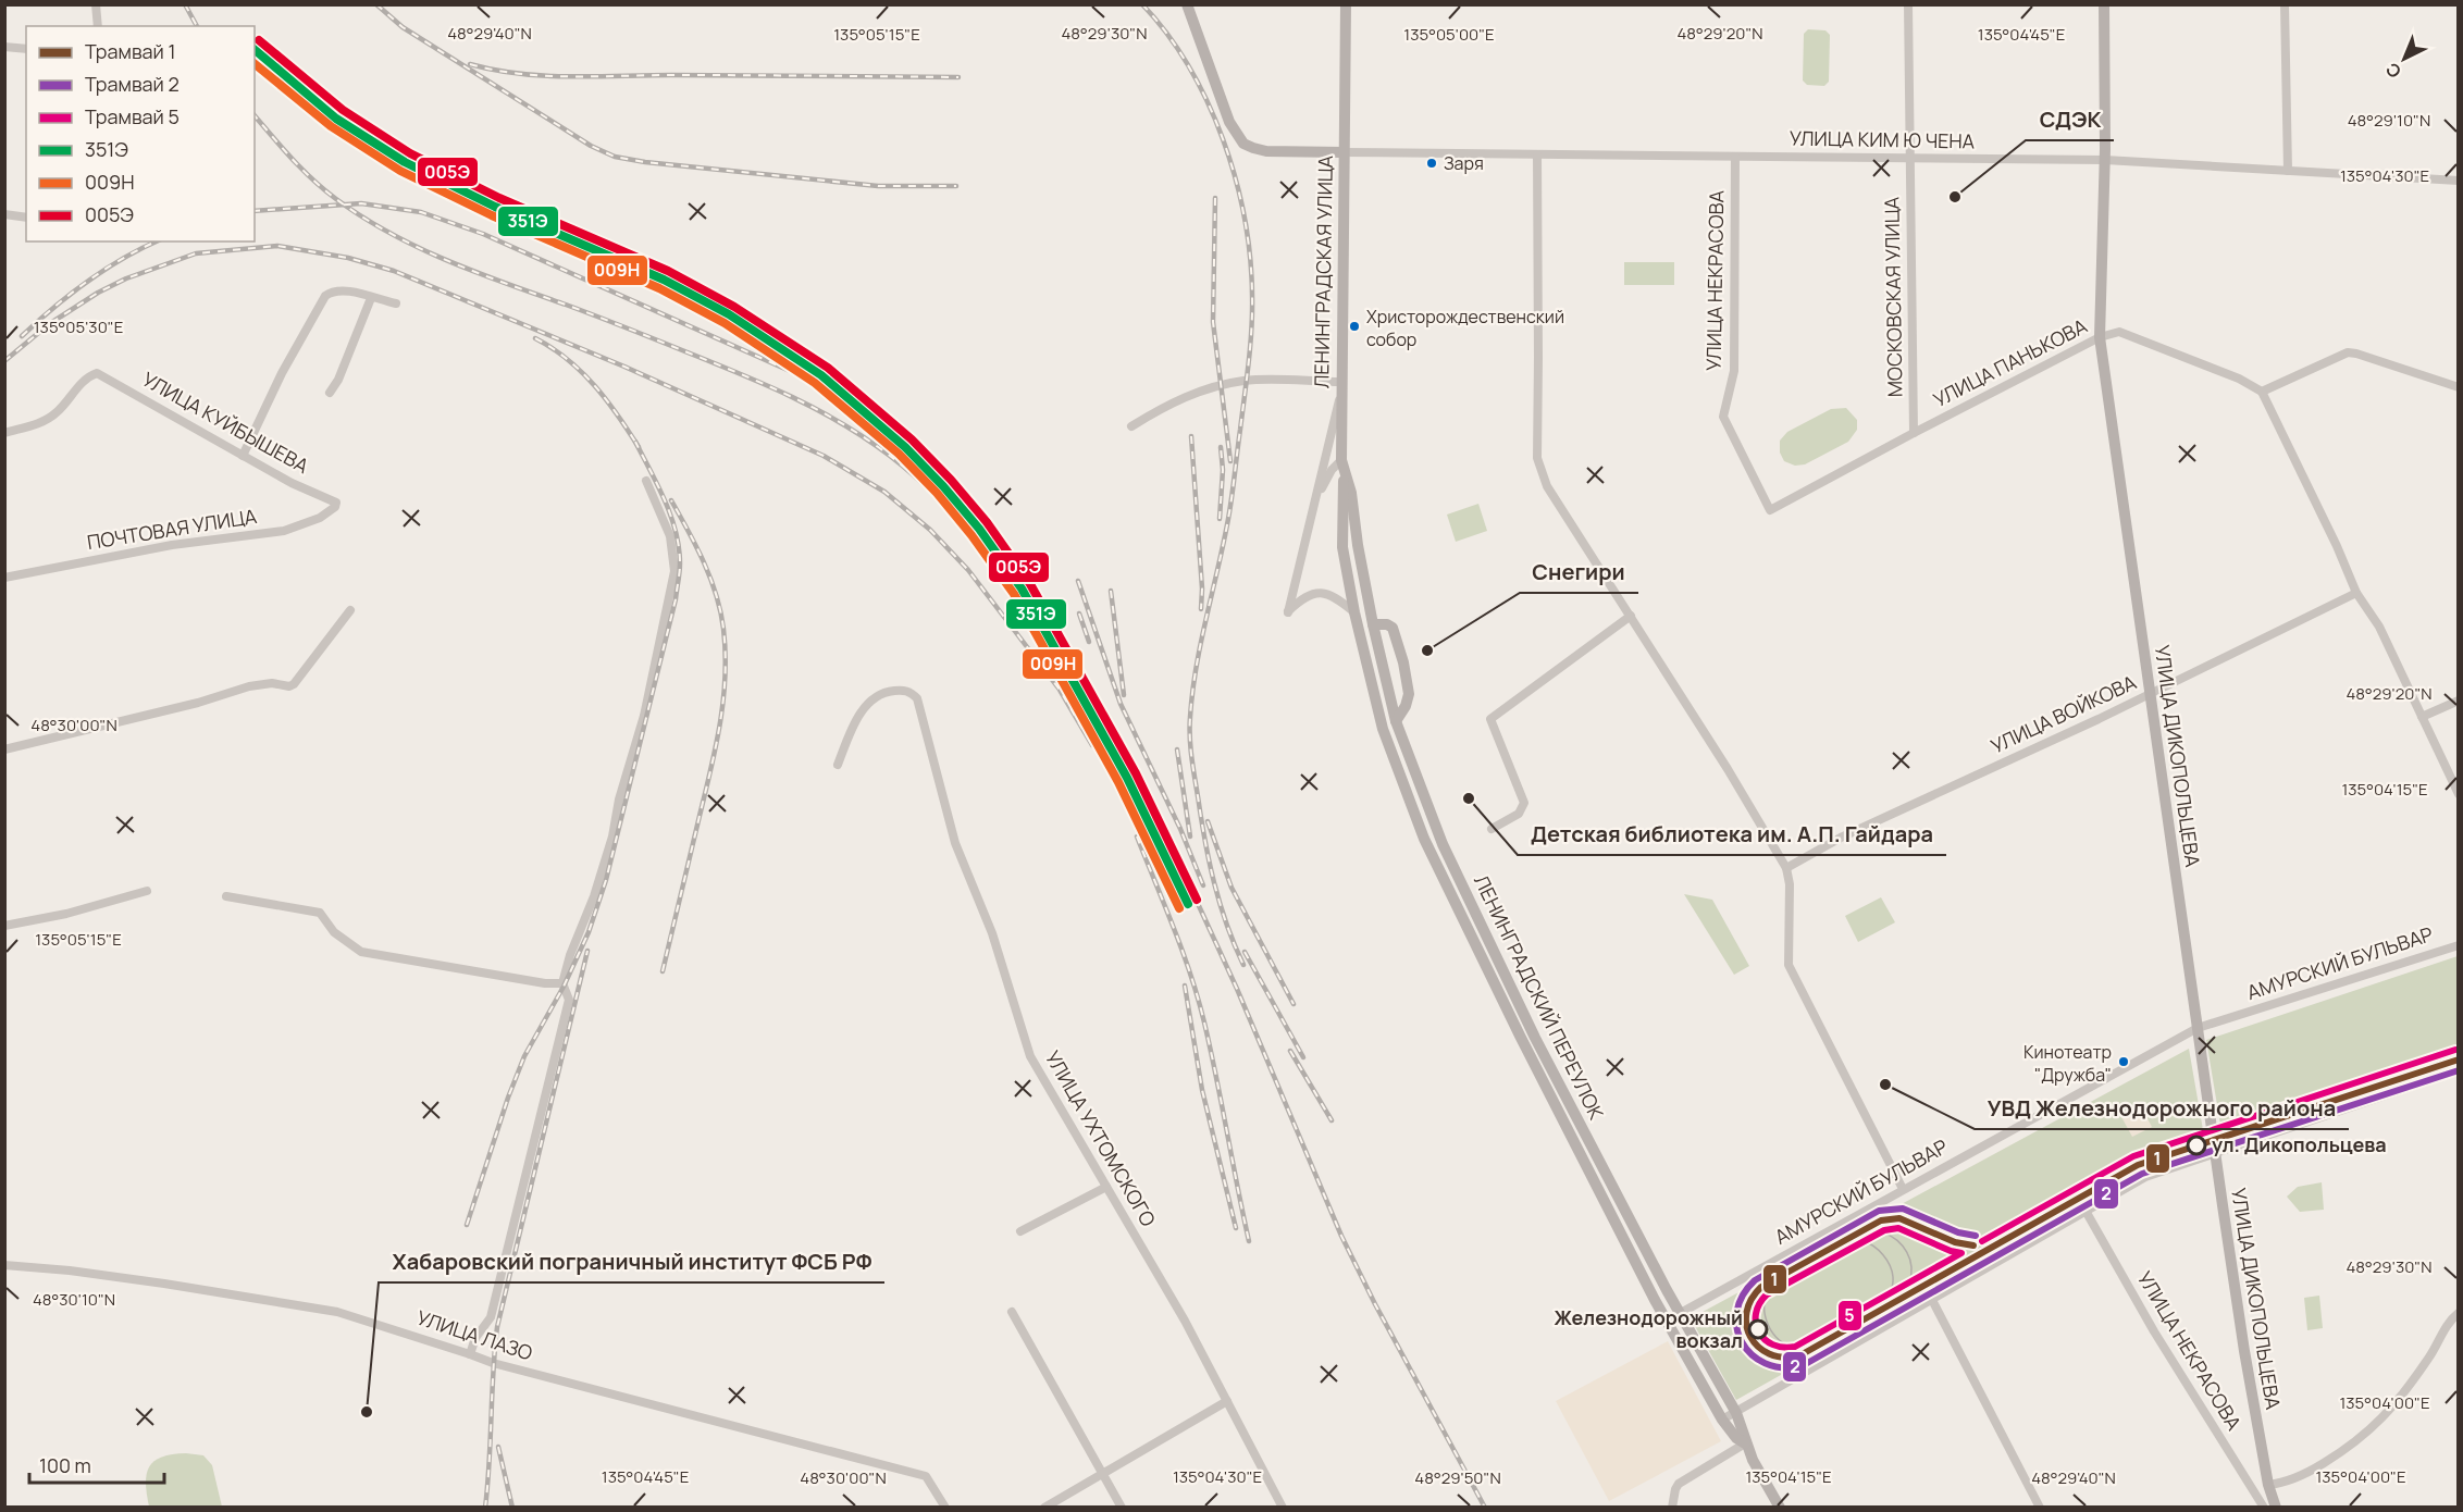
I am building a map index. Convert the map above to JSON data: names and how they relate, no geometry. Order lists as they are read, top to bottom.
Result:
{
  "streets": {
    "main road": ["ЛЕНИНГРАДСКАЯ УЛИЦА", "УЛИЦА ДИКОПОЛЬЦЕВА", "ЛЕНИНГРАДСКИЙ ПЕРЕУЛОК"],
    "street": [
      "УЛИЦА КИМ Ю ЧЕНА",
      "УЛИЦА НЕКРАСОВА",
      "МОСКОВСКАЯ УЛИЦА",
      "УЛИЦА ПАНЬКОВА",
      "УЛИЦА КУЙБЫШЕВА",
      "ПОЧТОВАЯ УЛИЦА",
      "УЛИЦА ВОЙКОВА",
      "АМУРСКИЙ БУЛЬВАР",
      "УЛИЦА УХТОМСКОГО",
      "УЛИЦА ЛАЗО"
    ]
  },
  "crossings": [
    ["УЛИЦА КИМ Ю ЧЕНА", "ЛЕНИНГРАДСКАЯ УЛИЦА"],
    ["УЛИЦА КИМ Ю ЧЕНА", "УЛИЦА НЕКРАСОВА"],
    ["УЛИЦА КИМ Ю ЧЕНА", "МОСКОВСКАЯ УЛИЦА"],
    ["УЛИЦА КИМ Ю ЧЕНА", "УЛИЦА ДИКОПОЛЬЦЕВА"],
    ["ЛЕНИНГРАДСКАЯ УЛИЦА", "ЛЕНИНГРАДСКИЙ ПЕРЕУЛОК"],
    ["УЛИЦА НЕКРАСОВА", "УЛИЦА ПАНЬКОВА"],
    ["МОСКОВСКАЯ УЛИЦА", "УЛИЦА ПАНЬКОВА"],
    ["УЛИЦА ПАНЬКОВА", "УЛИЦА ДИКОПОЛЬЦЕВА"],
    ["УЛИЦА КУЙБЫШЕВА", "ПОЧТОВАЯ УЛИЦА"],
    ["УЛИЦА ВОЙКОВА", "УЛИЦА ДИКОПОЛЬЦЕВА"],
    ["УЛИЦА ДИКОПОЛЬЦЕВА", "АМУРСКИЙ БУЛЬВАР"],
    ["АМУРСКИЙ БУЛЬВАР", "ЛЕНИНГРАДСКИЙ ПЕРЕУЛОК"]
  ],
  "places": [
    "Заря",
    "СДЭК",
    "Христорождественский собор",
    "Снегири",
    "Детская библиотека им. А.П. Гайдара",
    "Кинотеатр \"Дружба\"",
    "УВД Железнодорожного района",
    "ул. Дикопольцева",
    "Железнодорожный вокзал",
    "Хабаровский пограничный институт ФСБ РФ"
  ],
  "lines": [
    "transit line 005Э",
    "transit line 351Э",
    "transit line 009Н",
    "tram line 5",
    "tram line 1",
    "tram line 2"
  ],
  "legend": [
    "Трамвай 1",
    "Трамвай 2",
    "Трамвай 5",
    "351Э",
    "009Н",
    "005Э"
  ],
  "scale_bar": "100 m",
  "north": "bottom left",
  "coordinates": [
    "48°29'40\"N",
    "48°29'30\"N",
    "48°29'20\"N",
    "135°05'15\"E",
    "135°05'00\"E",
    "135°04'45\"E",
    "48°29'10\"N",
    "135°04'30\"E",
    "135°05'30\"E",
    "48°30'00\"N",
    "135°04'15\"E",
    "48°30'10\"N",
    "135°04'00\"E",
    "48°29'50\"N"
  ]
}
